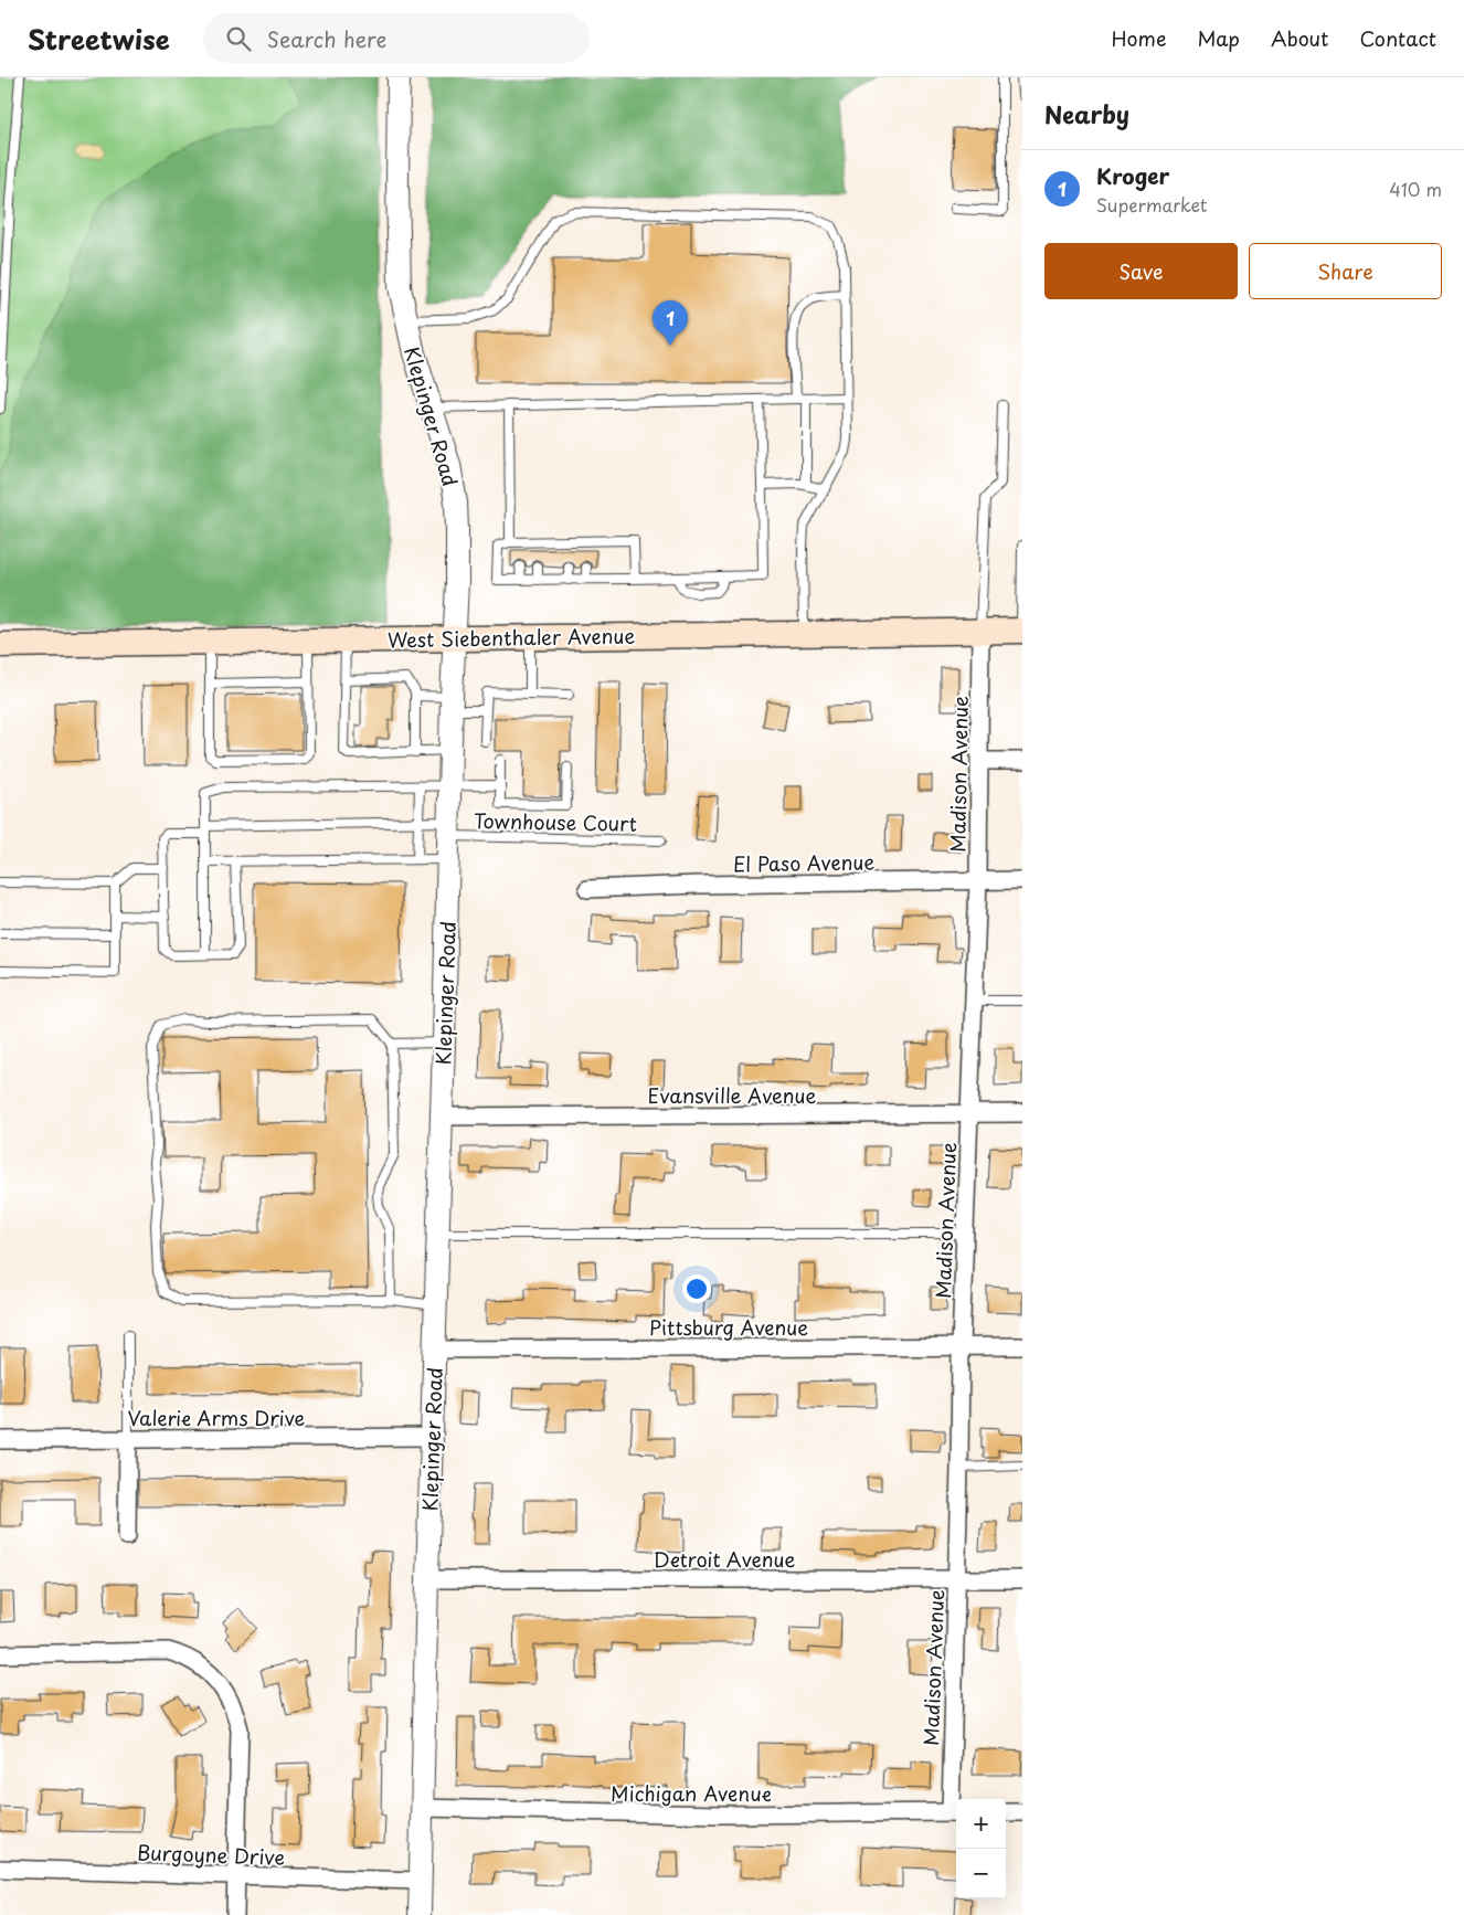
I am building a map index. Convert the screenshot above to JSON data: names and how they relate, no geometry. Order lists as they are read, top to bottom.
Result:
{
  "streets": {
    "main road": ["West Siebenthaler Avenue"],
    "street": [
      "Klepinger Road",
      "Madison Avenue",
      "El Paso Avenue",
      "Evansville Avenue",
      "Pittsburg Avenue",
      "Valerie Arms Drive",
      "Detroit Avenue",
      "Michigan Avenue",
      "Burgoyne Drive"
    ],
    "lane": ["Townhouse Court"]
  },
  "crossings": [
    ["Klepinger Road", "West Siebenthaler Avenue"],
    ["Klepinger Road", "Townhouse Court"],
    ["Klepinger Road", "Evansville Avenue"],
    ["Klepinger Road", "Pittsburg Avenue"],
    ["Klepinger Road", "Valerie Arms Drive"],
    ["Klepinger Road", "Detroit Avenue"],
    ["Klepinger Road", "Michigan Avenue"],
    ["Klepinger Road", "Burgoyne Drive"],
    ["West Siebenthaler Avenue", "Madison Avenue"],
    ["Madison Avenue", "El Paso Avenue"],
    ["Madison Avenue", "Evansville Avenue"],
    ["Madison Avenue", "Pittsburg Avenue"],
    ["Madison Avenue", "Detroit Avenue"],
    ["Madison Avenue", "Michigan Avenue"]
  ],
  "page": {
    "header": "Streetwise",
    "search": "Search here",
    "nav": [
      "Home",
      "Map",
      "About",
      "Contact"
    ],
    "heading": "Nearby",
    "list": [
      {
        "mark": "1",
        "name": "Kroger",
        "note": "Supermarket",
        "value": "410 m"
      }
    ],
    "buttons": ["Save", "Share"],
    "pins": "1",
    "map_buttons": ["+", "−"]
  }
}
